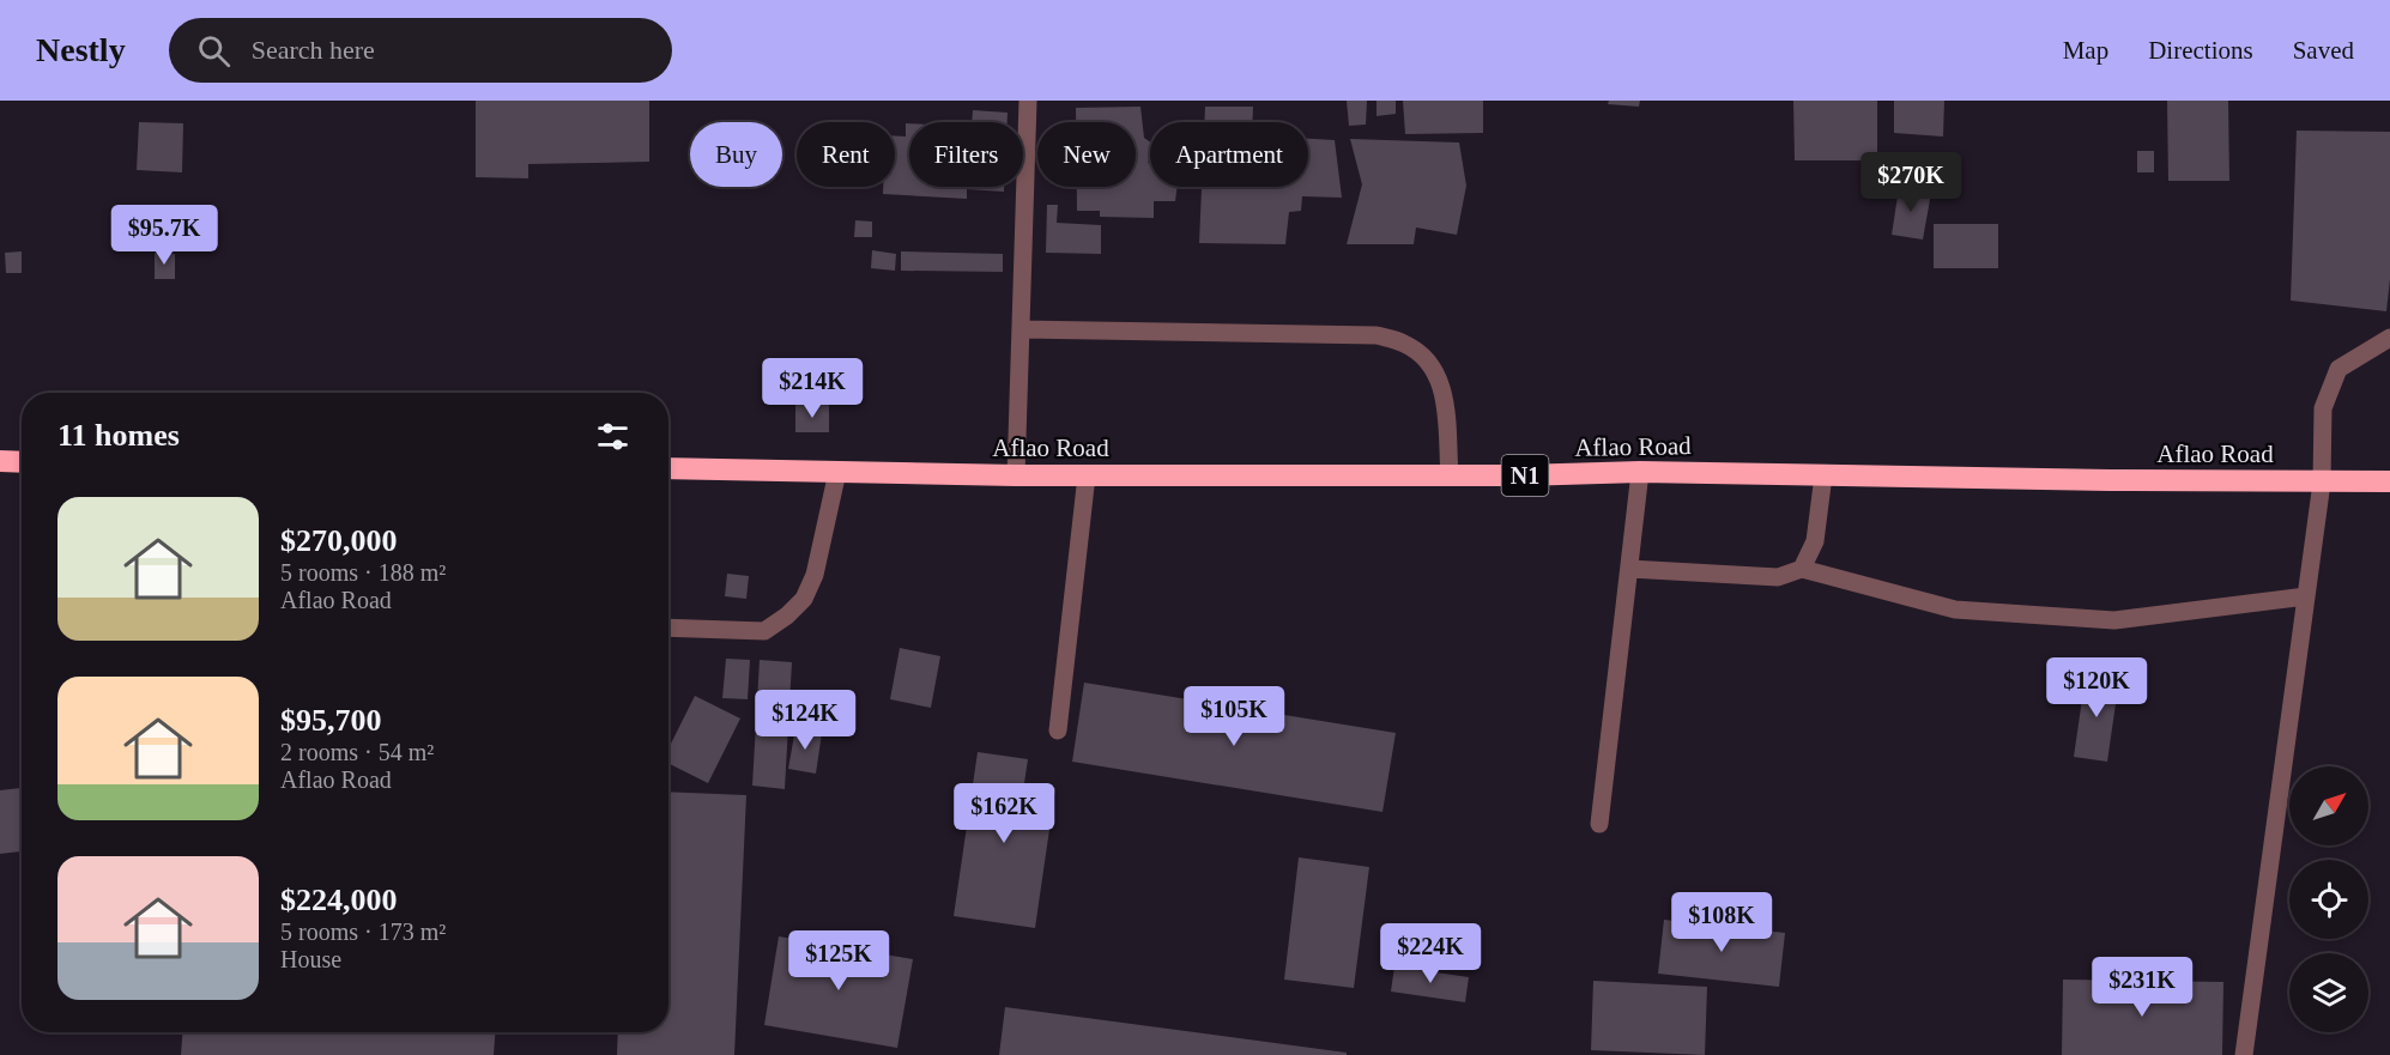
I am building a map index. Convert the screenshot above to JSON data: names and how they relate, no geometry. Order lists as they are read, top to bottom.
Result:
{
  "streets": {
    "highway": ["Aflao Road", "N1"]
  },
  "north": "top right",
  "page": {
    "header": "Nestly",
    "search": "Search here",
    "nav": ["Map", "Directions", "Saved"],
    "chip": [
      "Buy",
      "Rent",
      "Filters",
      "New",
      "Apartment"
    ],
    "price": [
      "$270K",
      "$95.7K",
      "$214K",
      "$120K",
      "$105K",
      "$124K",
      "$162K",
      "$108K",
      "$224K",
      "$125K",
      "$231K"
    ],
    "heading": "11 homes",
    "list": [
      {
        "name": "$270,000",
        "note": "5 rooms · 188 m² · Aflao Road"
      },
      {
        "name": "$95,700",
        "note": "2 rooms · 54 m² · Aflao Road"
      },
      {
        "name": "$224,000",
        "note": "5 rooms · 173 m² · House"
      }
    ]
  }
}
